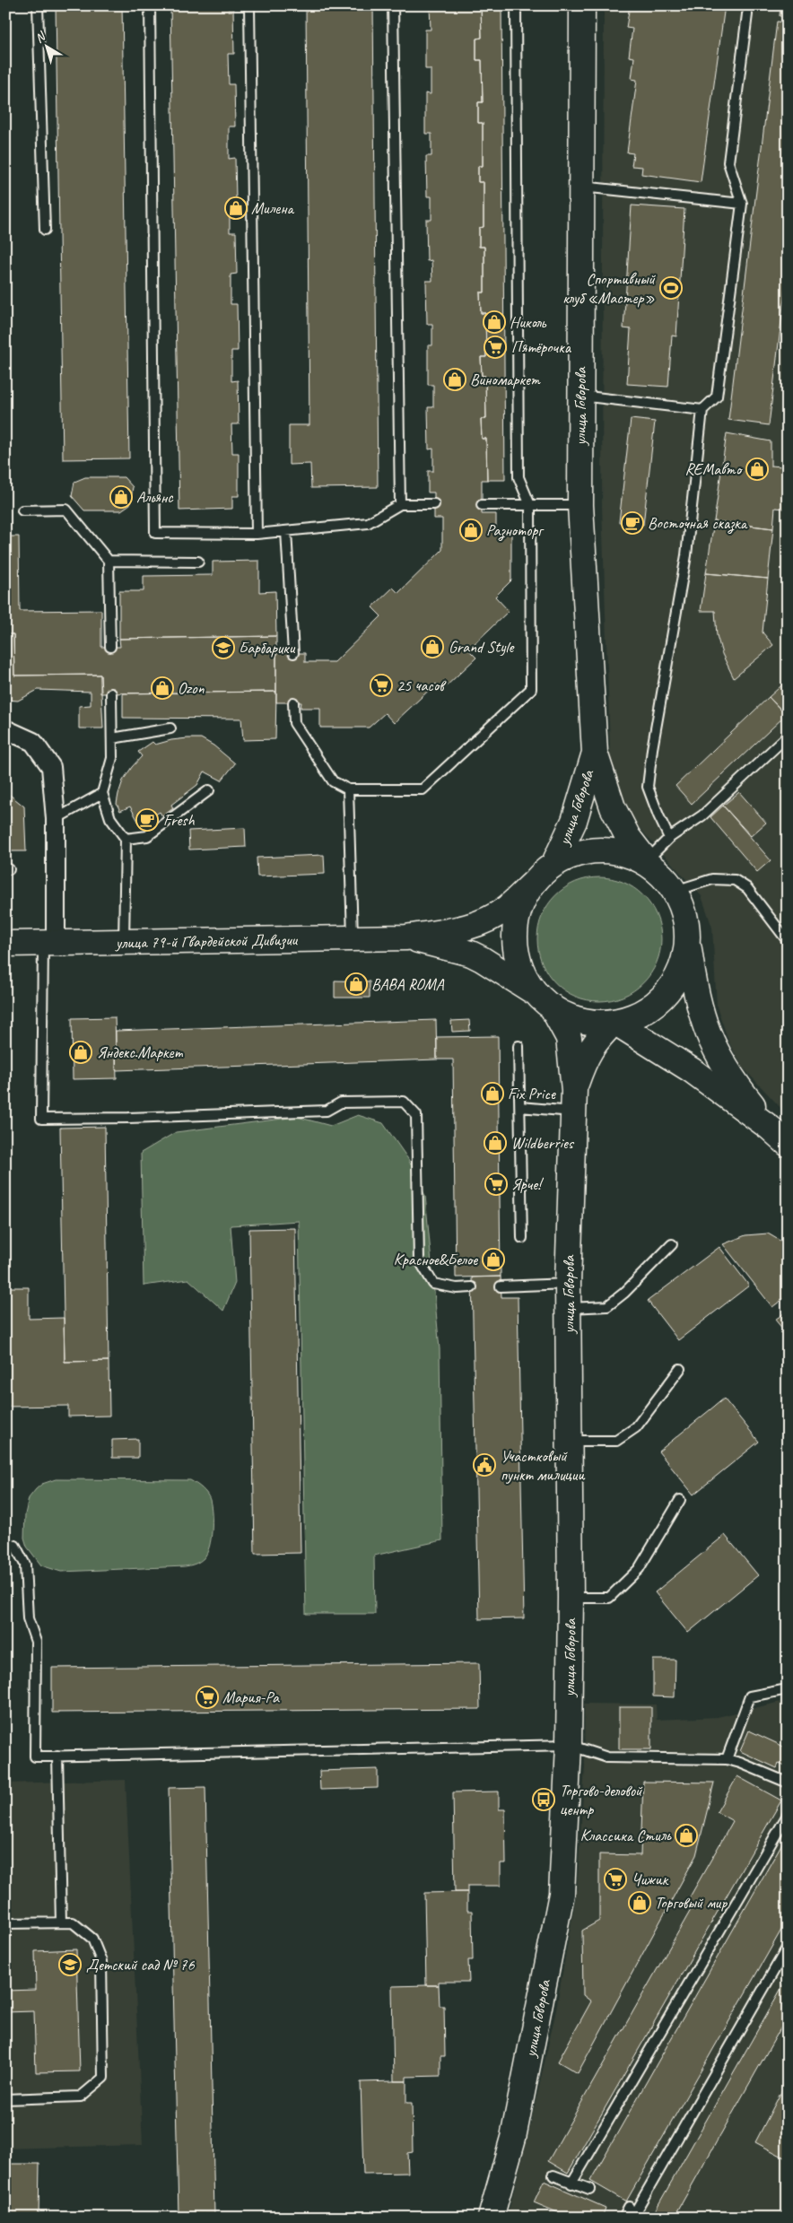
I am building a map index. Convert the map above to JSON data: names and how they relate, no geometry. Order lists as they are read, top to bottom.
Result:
{
  "streets": {
    "street": ["улица Говорова", "улица 79-й Гвардейской Дивизии"]
  },
  "places": {
    "shop": [
      "Милена",
      "Николь",
      "Виномаркет",
      "REMавто",
      "Альянс",
      "Разноторг",
      "Grand Style",
      "Ozon",
      "BABA ROMA",
      "Яндекс.Маркет",
      "Fix Price",
      "Wildberries",
      "Красное&Белое",
      "Классика Стиль",
      "Торговый мир"
    ],
    "sports": ["Спортивный клуб «Мастер»"],
    "supermarket": [
      "Пятёрочка",
      "25 часов",
      "Ярче!",
      "Мария-Ра",
      "Чижик"
    ],
    "cafe": ["Восточная сказка", "Fresh"],
    "school or university": ["Барбарики", "Детский сад № 76"],
    "public building": ["Участковый пункт милиции"],
    "bus stop": ["Торгово-деловой центр"]
  },
  "north": "top left"
}
